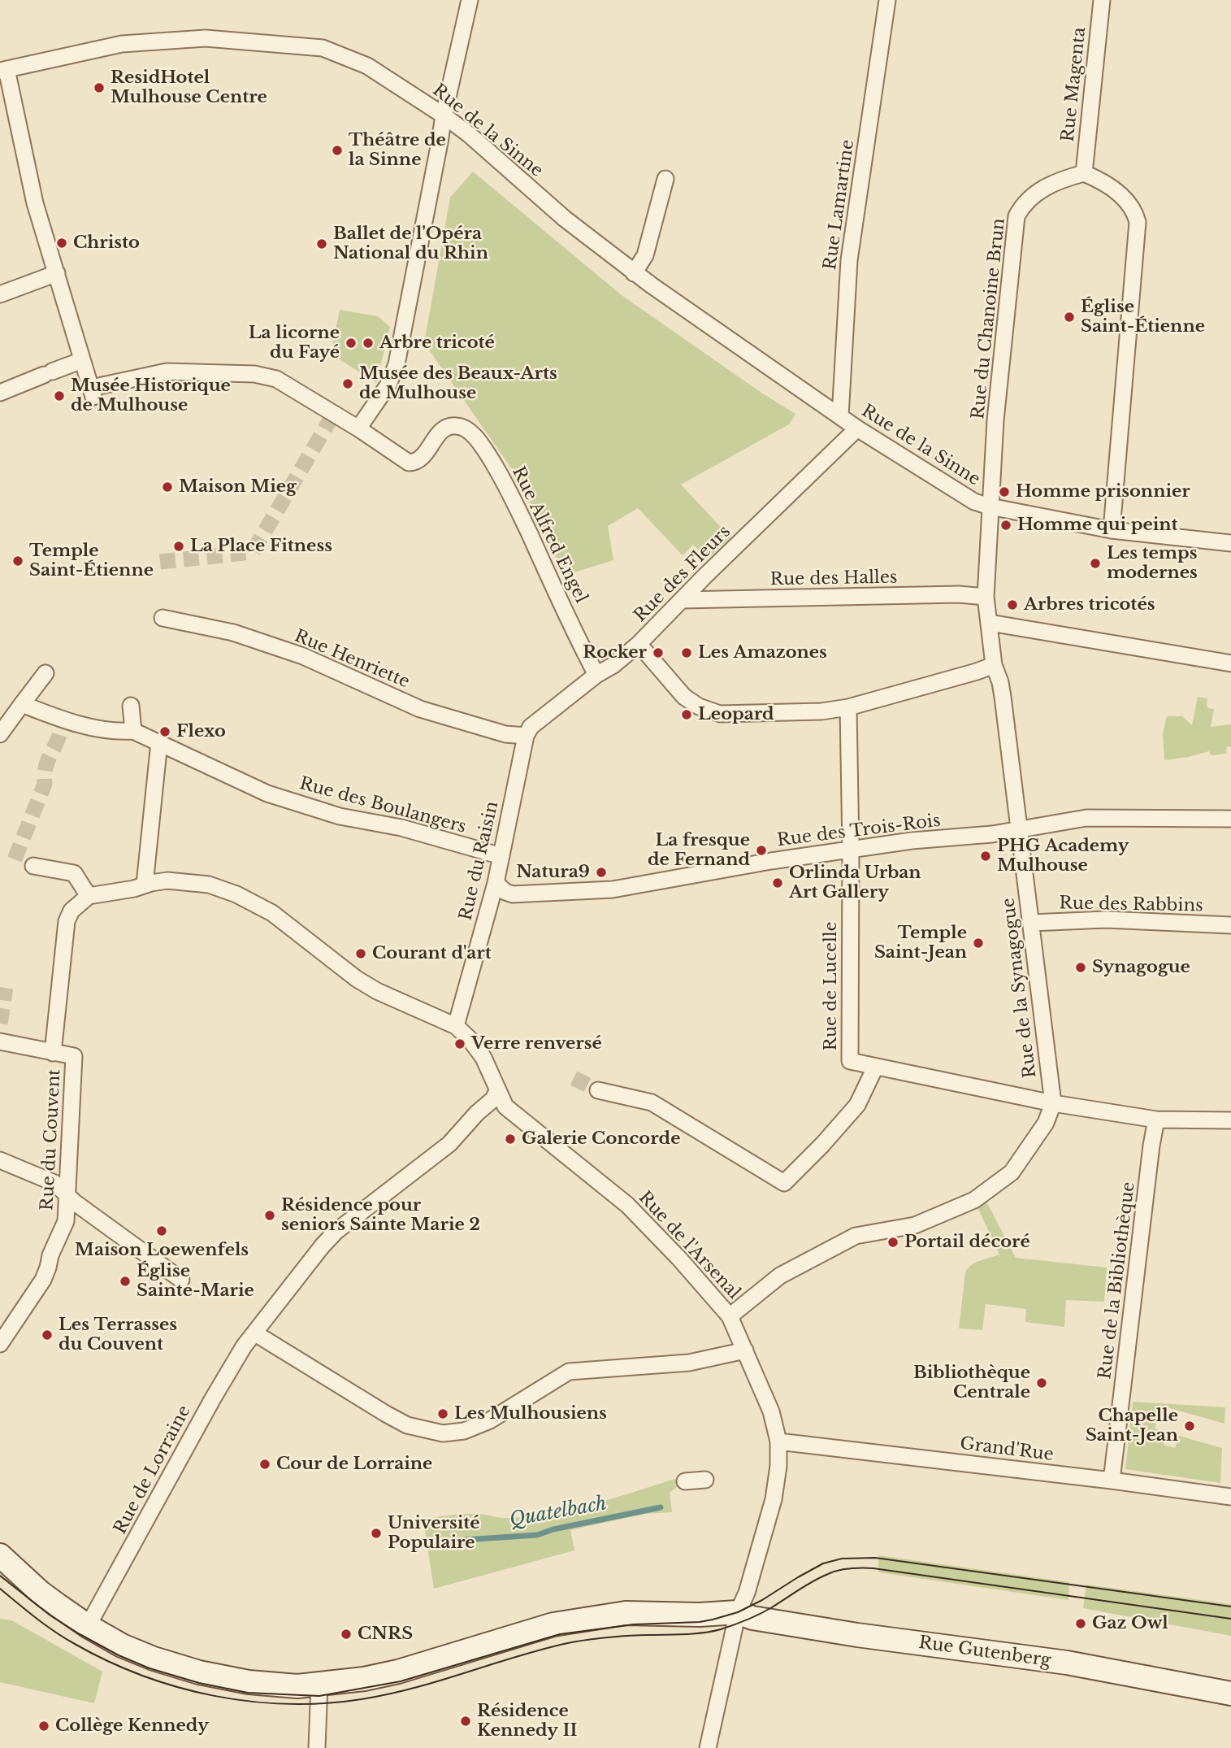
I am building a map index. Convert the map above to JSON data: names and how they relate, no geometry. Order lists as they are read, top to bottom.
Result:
{
  "streets": {
    "street": [
      "Rue Magenta",
      "Rue de la Sinne",
      "Rue Lamartine",
      "Rue du Chanoine Brun",
      "Rue Alfred Engel",
      "Rue des Fleurs",
      "Rue des Halles",
      "Rue Henriette",
      "Rue des Boulangers",
      "Rue des Trois-Rois",
      "Rue du Raisin",
      "Rue des Rabbins",
      "Rue de Lucelle",
      "Rue de la Synagogue",
      "Rue du Couvent",
      "Rue de l'Arsenal",
      "Rue de la Bibliothèque",
      "Grand'Rue",
      "Rue de Lorraine",
      "Rue Gutenberg"
    ]
  },
  "crossings": [
    ["Rue Magenta", "Rue du Chanoine Brun"],
    ["Rue de la Sinne", "Rue Lamartine"],
    ["Rue de la Sinne", "Rue du Chanoine Brun"],
    ["Rue de la Sinne", "Rue des Fleurs"],
    ["Rue du Chanoine Brun", "Rue des Halles"],
    ["Rue du Chanoine Brun", "Rue de la Synagogue"],
    ["Rue Alfred Engel", "Rue des Fleurs"],
    ["Rue des Fleurs", "Rue des Halles"],
    ["Rue des Fleurs", "Rue Henriette"],
    ["Rue des Fleurs", "Rue du Raisin"],
    ["Rue des Halles", "Rue de la Synagogue"],
    ["Rue Henriette", "Rue du Raisin"],
    ["Rue des Boulangers", "Rue du Raisin"],
    ["Rue des Trois-Rois", "Rue du Raisin"],
    ["Rue des Trois-Rois", "Rue de Lucelle"],
    ["Rue des Trois-Rois", "Rue de la Synagogue"],
    ["Rue du Raisin", "Rue de l'Arsenal"],
    ["Rue des Rabbins", "Rue de la Synagogue"],
    ["Rue de l'Arsenal", "Grand'Rue"],
    ["Rue de l'Arsenal", "Rue de Lorraine"],
    ["Rue de l'Arsenal", "Rue Gutenberg"],
    ["Rue de la Bibliothèque", "Grand'Rue"],
    ["Rue de Lorraine", "Rue Gutenberg"]
  ],
  "water": ["Quatelbach"],
  "places": [
    "ResidHotel Mulhouse Centre",
    "Théâtre de la Sinne",
    "Christo",
    "Ballet de l'Opéra National du Rhin",
    "Église Saint-Étienne",
    "La licorne du Fayé",
    "Arbre tricoté",
    "Musée des Beaux-Arts de Mulhouse",
    "Musée Historique de Mulhouse",
    "Maison Mieg",
    "Homme prisonnier",
    "Homme qui peint",
    "La Place Fitness",
    "Temple Saint-Étienne",
    "Les temps modernes",
    "Arbres tricotés",
    "Rocker",
    "Les Amazones",
    "Leopard",
    "Flexo",
    "La fresque de Fernand",
    "PHG Academy Mulhouse",
    "Natura9",
    "Orlinda Urban Art Gallery",
    "Temple Saint-Jean",
    "Courant d'art",
    "Synagogue",
    "Verre renversé",
    "Galerie Concorde",
    "Résidence pour seniors Sainte Marie 2",
    "Maison Loewenfels",
    "Portail décoré",
    "Église Sainte-Marie",
    "Les Terrasses du Couvent",
    "Bibliothèque Centrale",
    "Les Mulhousiens",
    "Chapelle Saint-Jean",
    "Cour de Lorraine",
    "Université Populaire",
    "Gaz Owl",
    "CNRS",
    "Résidence Kennedy II",
    "Collège Kennedy"
  ]
}
